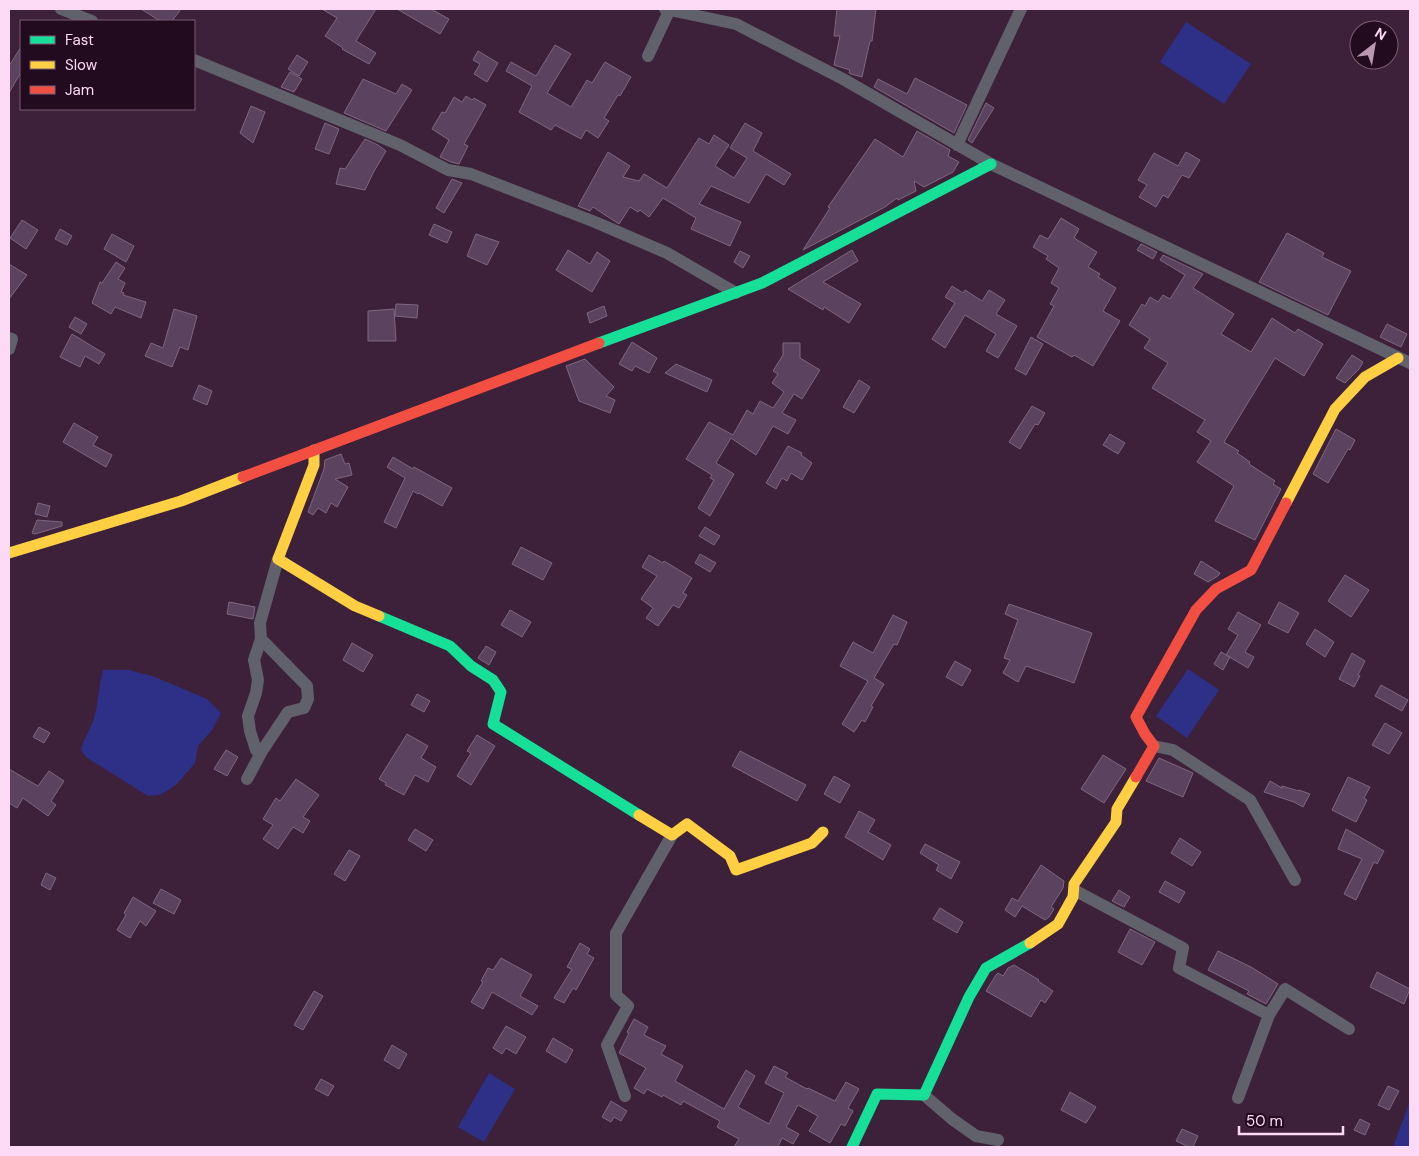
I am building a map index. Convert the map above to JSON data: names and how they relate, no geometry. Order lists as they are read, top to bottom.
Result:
{
  "legend": ["Fast", "Slow", "Jam"],
  "scale_bar": "50 m",
  "north": "top right"
}
